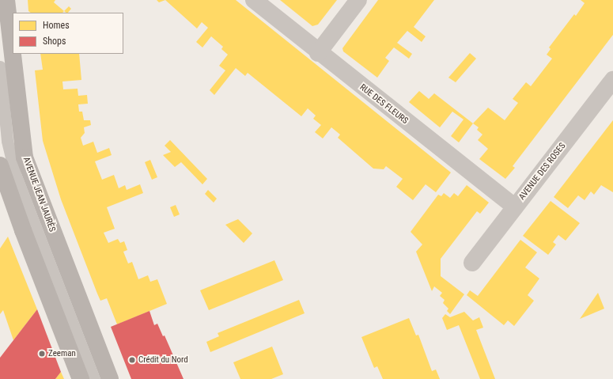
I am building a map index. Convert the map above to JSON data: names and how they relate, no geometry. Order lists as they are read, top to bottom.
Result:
{
  "streets": {
    "main road": ["AVENUE JEAN JAURÈS"],
    "street": ["RUE DES FLEURS", "AVENUE DES ROSES"]
  },
  "crossings": [
    ["RUE DES FLEURS", "AVENUE DES ROSES"]
  ],
  "places": ["Zeeman", "Crédit du Nord"],
  "legend": ["Homes", "Shops"]
}
